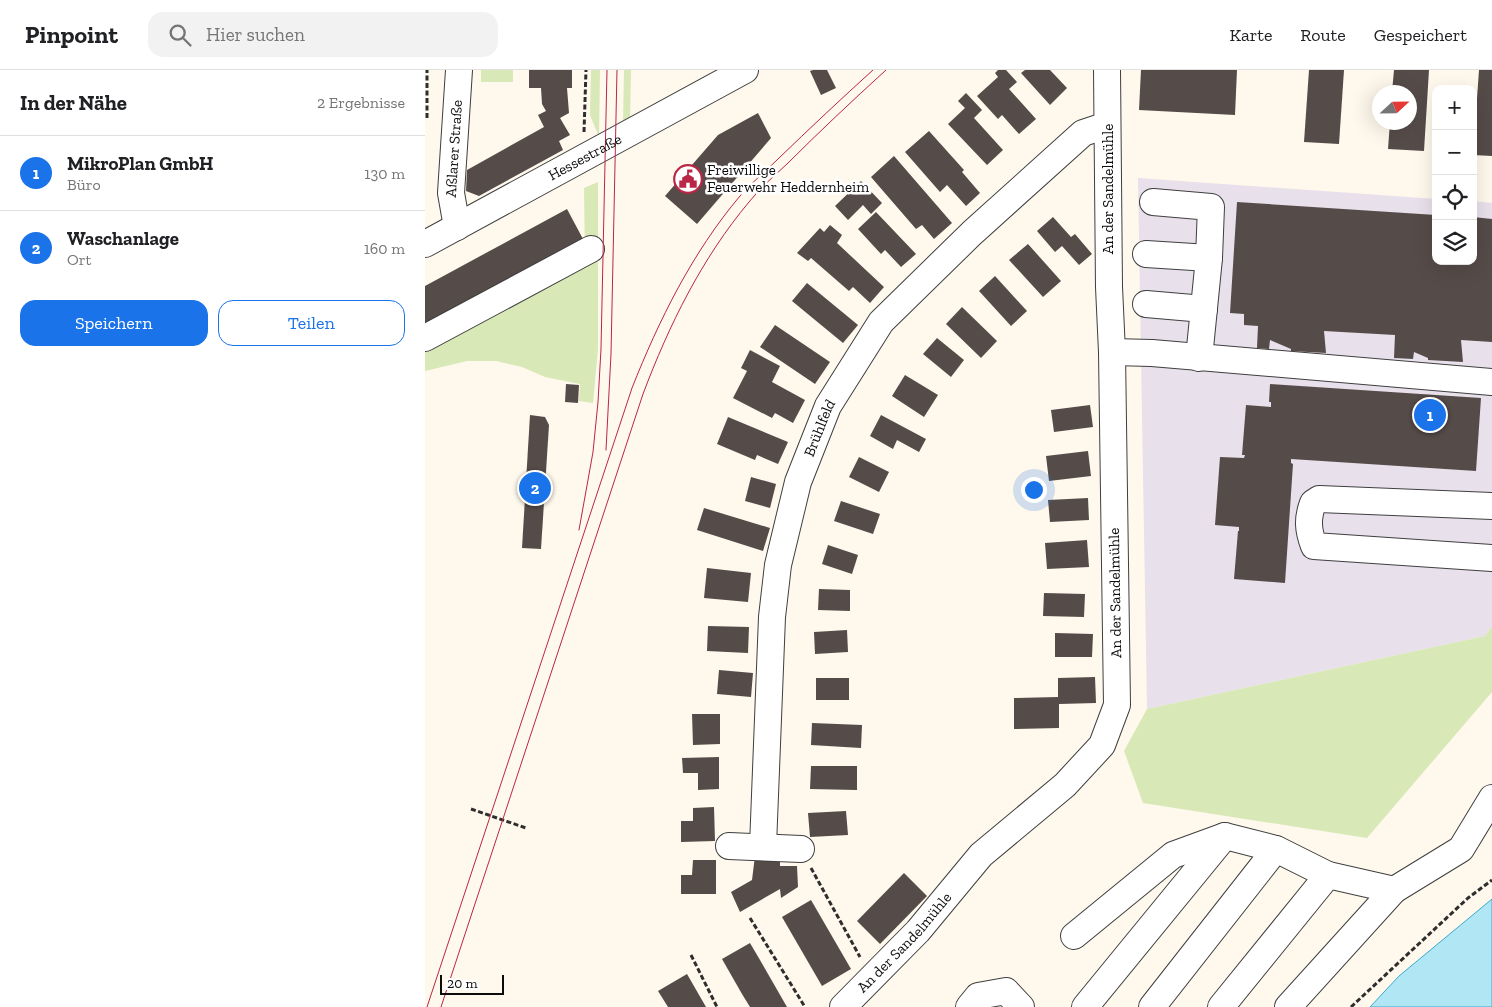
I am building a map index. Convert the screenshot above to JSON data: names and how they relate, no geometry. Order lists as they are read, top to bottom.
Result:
{
  "streets": {
    "street": [
      "Aßlarer Straße",
      "Hessestraße",
      "An der Sandelmühle",
      "Brühlfeld"
    ]
  },
  "crossings": [
    ["Aßlarer Straße", "Hessestraße"],
    ["An der Sandelmühle", "Brühlfeld"]
  ],
  "places": {
    "public building": ["Freiwillige Feuerwehr Heddernheim"]
  },
  "scale_bar": "20 m",
  "north": "right",
  "page": {
    "header": "Pinpoint",
    "search": "Hier suchen",
    "nav": ["Karte", "Route", "Gespeichert"],
    "heading": ["In der Nähe", "2 Ergebnisse"],
    "map_buttons": ["+", "−"],
    "list": [
      {
        "mark": "1",
        "name": "MikroPlan GmbH",
        "note": "Büro",
        "value": "130 m"
      },
      {
        "mark": "2",
        "name": "Waschanlage",
        "note": "Ort",
        "value": "160 m"
      }
    ],
    "buttons": ["Speichern", "Teilen"],
    "pins": ["1", "2"],
    "scale": "20 m"
  }
}
